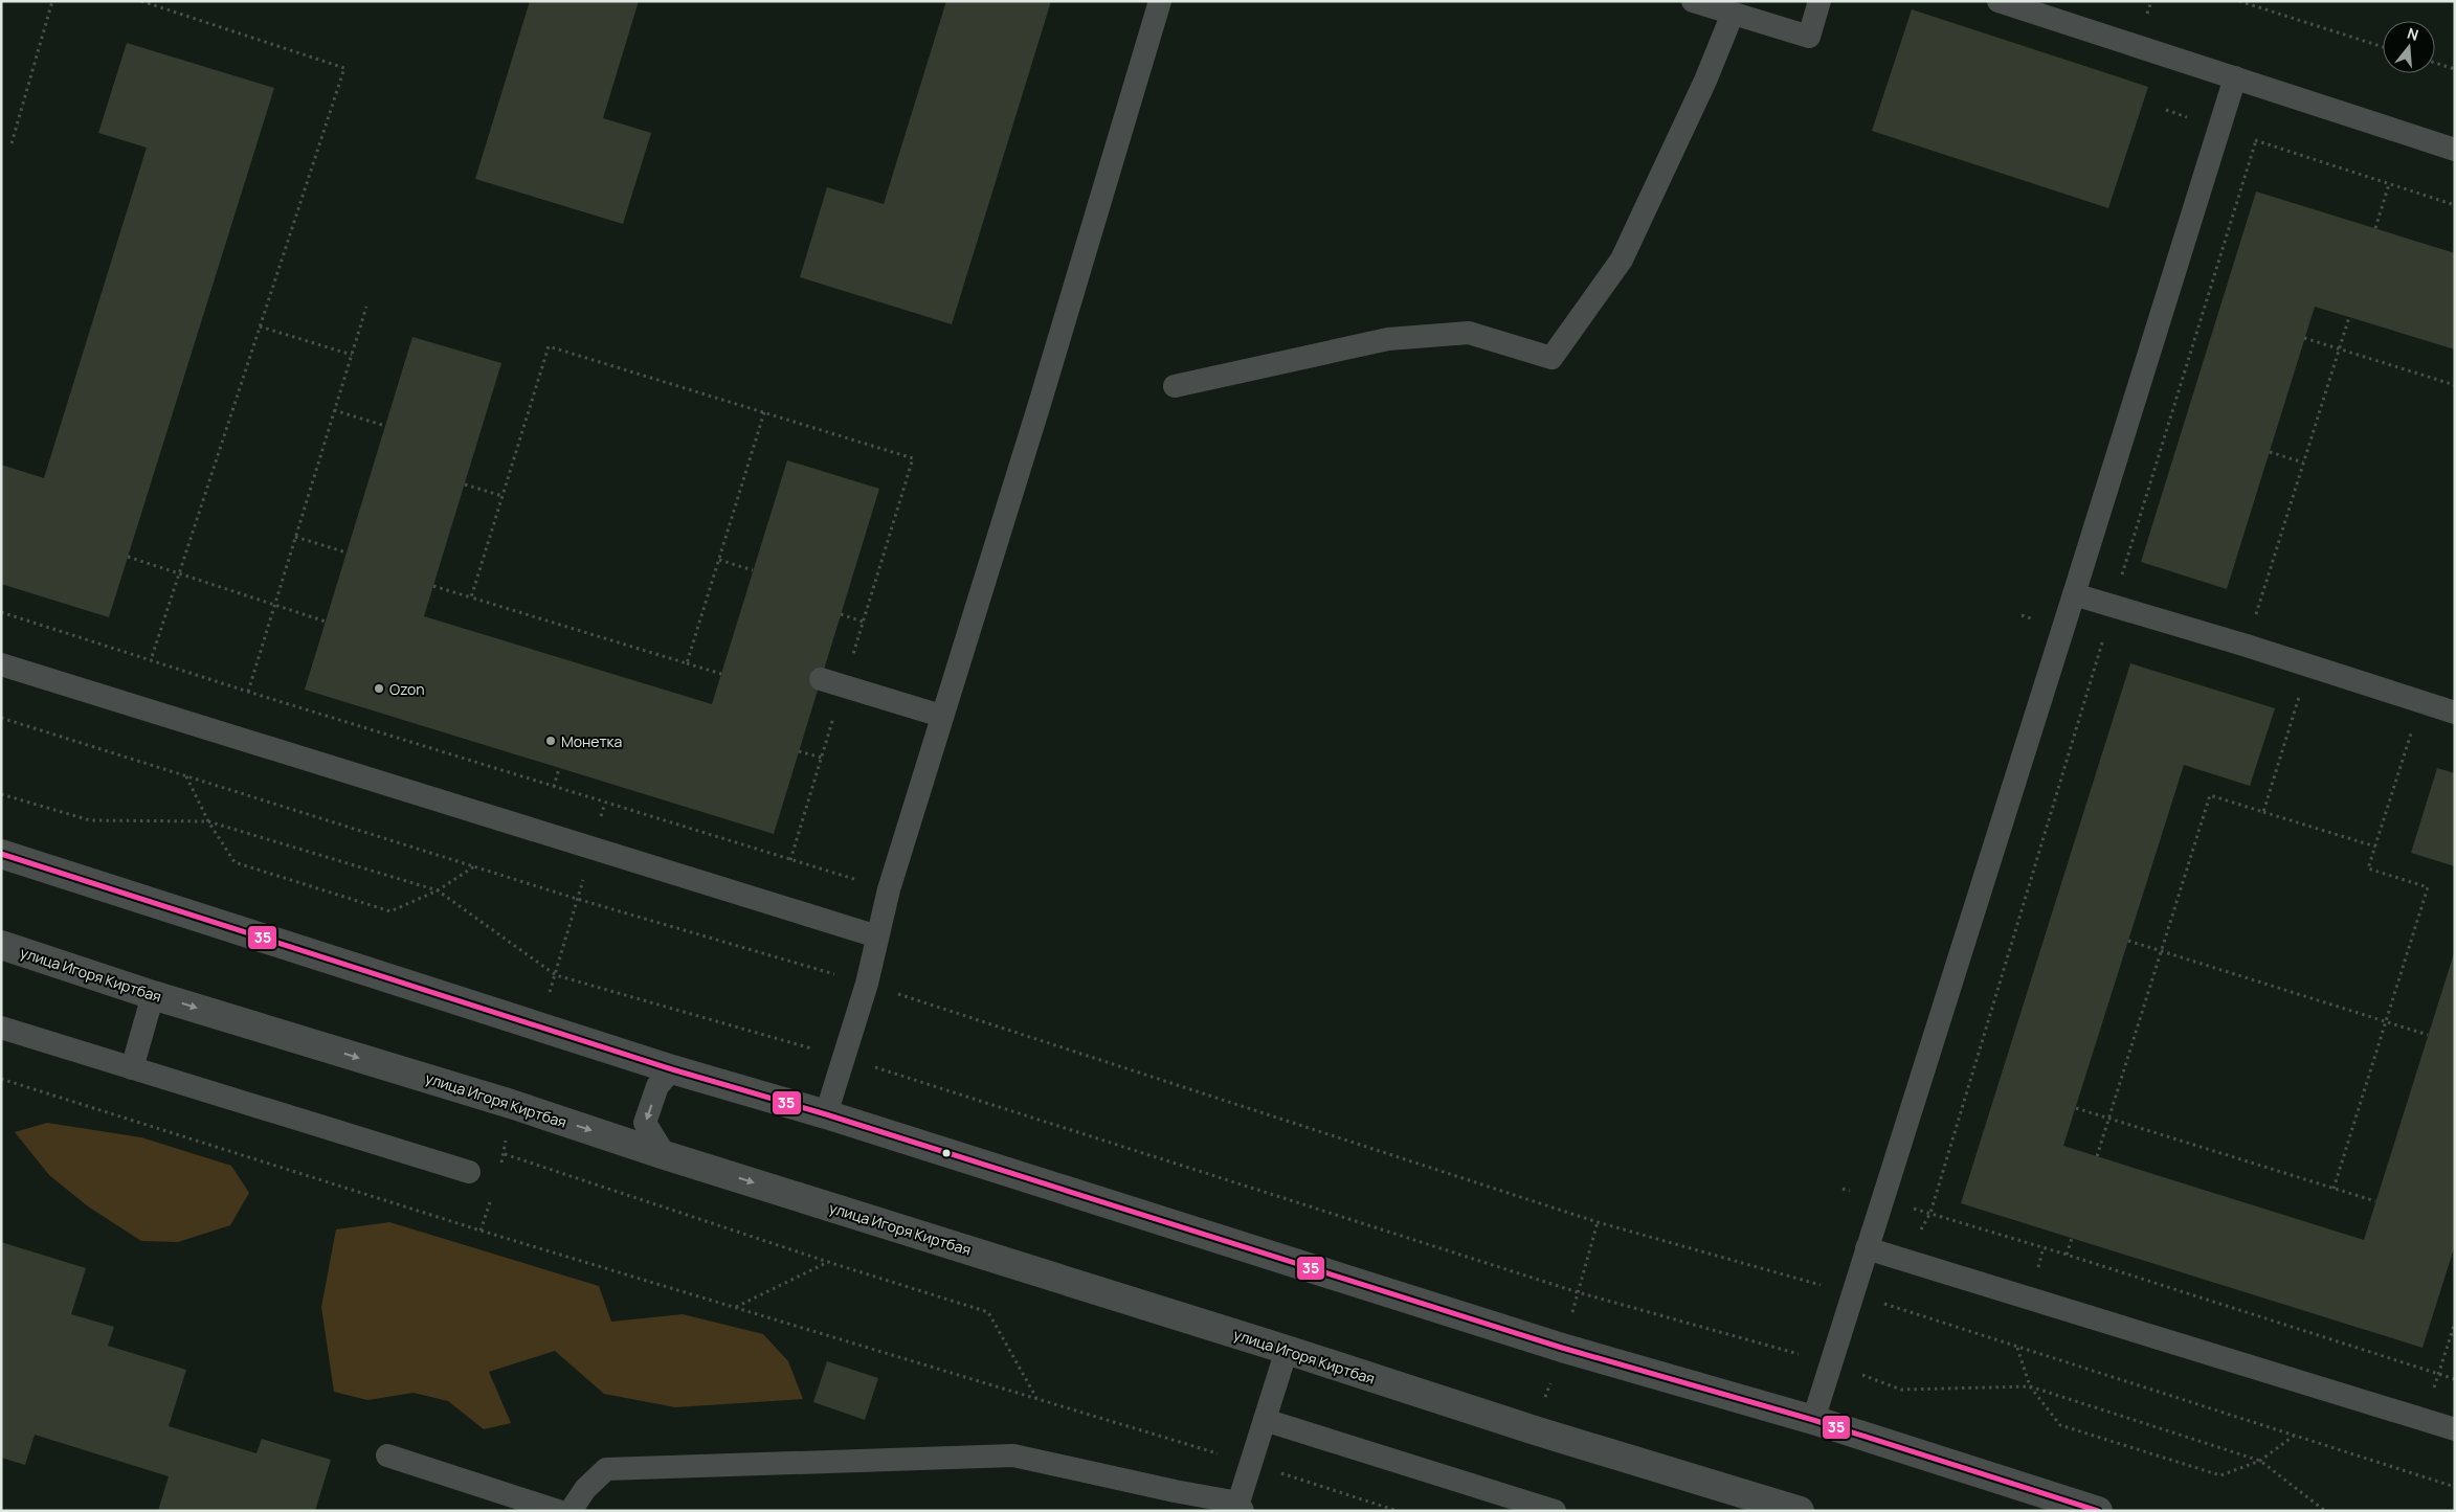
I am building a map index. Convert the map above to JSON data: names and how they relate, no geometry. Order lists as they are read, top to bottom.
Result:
{
  "streets": {
    "street": ["улица Игоря Киртбая"]
  },
  "places": ["Ozon", "Монетка"],
  "lines": ["transit line 35"],
  "north": "top"
}
